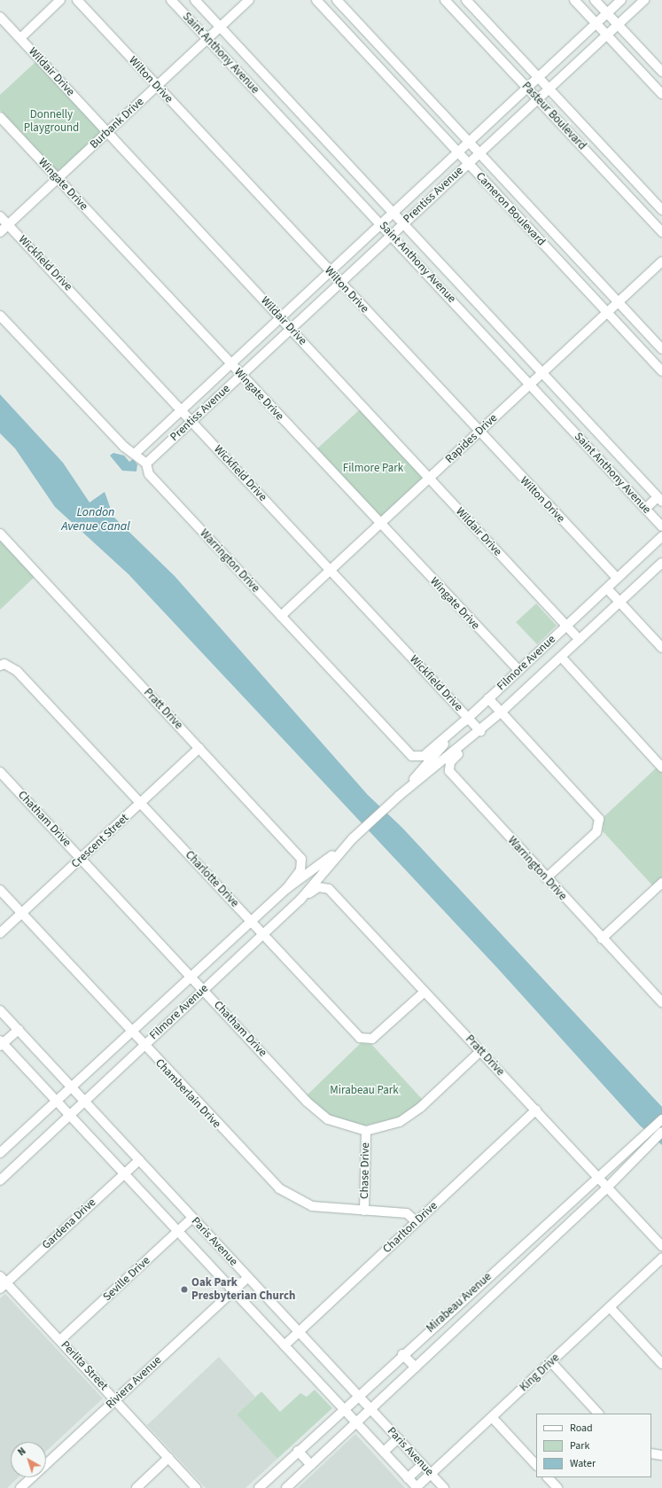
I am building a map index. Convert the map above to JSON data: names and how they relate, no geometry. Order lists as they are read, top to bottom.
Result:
{
  "streets": {
    "street": [
      "Saint Anthony Avenue",
      "Wildair Drive",
      "Wilton Drive",
      "Pasteur Boulevard",
      "Burbank Drive",
      "Wingate Drive",
      "Prentiss Avenue",
      "Cameron Boulevard",
      "Wickfield Drive",
      "Rapides Drive",
      "Warrington Drive",
      "Filmore Avenue",
      "Pratt Drive",
      "Chatham Drive",
      "Crescent Street",
      "Charlotte Drive",
      "Chamberlain Drive",
      "Chase Drive",
      "Gardena Drive",
      "Charlton Drive",
      "Paris Avenue",
      "Seville Drive",
      "Mirabeau Avenue",
      "Perlita Street",
      "King Drive",
      "Riviera Avenue"
    ]
  },
  "crossings": [
    ["Saint Anthony Avenue", "Burbank Drive"],
    ["Saint Anthony Avenue", "Prentiss Avenue"],
    ["Saint Anthony Avenue", "Rapides Drive"],
    ["Wildair Drive", "Burbank Drive"],
    ["Wildair Drive", "Prentiss Avenue"],
    ["Wildair Drive", "Rapides Drive"],
    ["Wildair Drive", "Filmore Avenue"],
    ["Wilton Drive", "Burbank Drive"],
    ["Wilton Drive", "Prentiss Avenue"],
    ["Wilton Drive", "Rapides Drive"],
    ["Wilton Drive", "Filmore Avenue"],
    ["Pasteur Boulevard", "Prentiss Avenue"],
    ["Burbank Drive", "Wingate Drive"],
    ["Burbank Drive", "Wickfield Drive"],
    ["Wingate Drive", "Prentiss Avenue"],
    ["Wingate Drive", "Rapides Drive"],
    ["Wingate Drive", "Filmore Avenue"],
    ["Prentiss Avenue", "Cameron Boulevard"],
    ["Prentiss Avenue", "Wickfield Drive"],
    ["Prentiss Avenue", "Warrington Drive"],
    ["Cameron Boulevard", "Rapides Drive"],
    ["Wickfield Drive", "Rapides Drive"],
    ["Wickfield Drive", "Warrington Drive"],
    ["Wickfield Drive", "Filmore Avenue"],
    ["Rapides Drive", "Warrington Drive"],
    ["Warrington Drive", "Filmore Avenue"],
    ["Filmore Avenue", "Pratt Drive"],
    ["Filmore Avenue", "Chatham Drive"],
    ["Filmore Avenue", "Charlotte Drive"],
    ["Filmore Avenue", "Chamberlain Drive"],
    ["Filmore Avenue", "Paris Avenue"],
    ["Pratt Drive", "Chatham Drive"],
    ["Pratt Drive", "Crescent Street"],
    ["Pratt Drive", "Charlotte Drive"],
    ["Pratt Drive", "Charlton Drive"],
    ["Pratt Drive", "Mirabeau Avenue"],
    ["Chatham Drive", "Crescent Street"],
    ["Chatham Drive", "Chase Drive"],
    ["Crescent Street", "Charlotte Drive"],
    ["Crescent Street", "Chamberlain Drive"],
    ["Chamberlain Drive", "Chase Drive"],
    ["Chamberlain Drive", "Charlton Drive"],
    ["Gardena Drive", "Paris Avenue"],
    ["Gardena Drive", "Perlita Street"],
    ["Charlton Drive", "Paris Avenue"],
    ["Paris Avenue", "Seville Drive"],
    ["Paris Avenue", "Mirabeau Avenue"],
    ["Paris Avenue", "King Drive"],
    ["Paris Avenue", "Riviera Avenue"],
    ["Seville Drive", "Perlita Street"],
    ["Perlita Street", "Riviera Avenue"]
  ],
  "water": ["London Avenue Canal"],
  "parks": ["Donnelly Playground", "Filmore Park", "Mirabeau Park"],
  "places": ["Oak Park Presbyterian Church"],
  "legend": ["Road", "Park", "Water"],
  "north": "top left"
}
